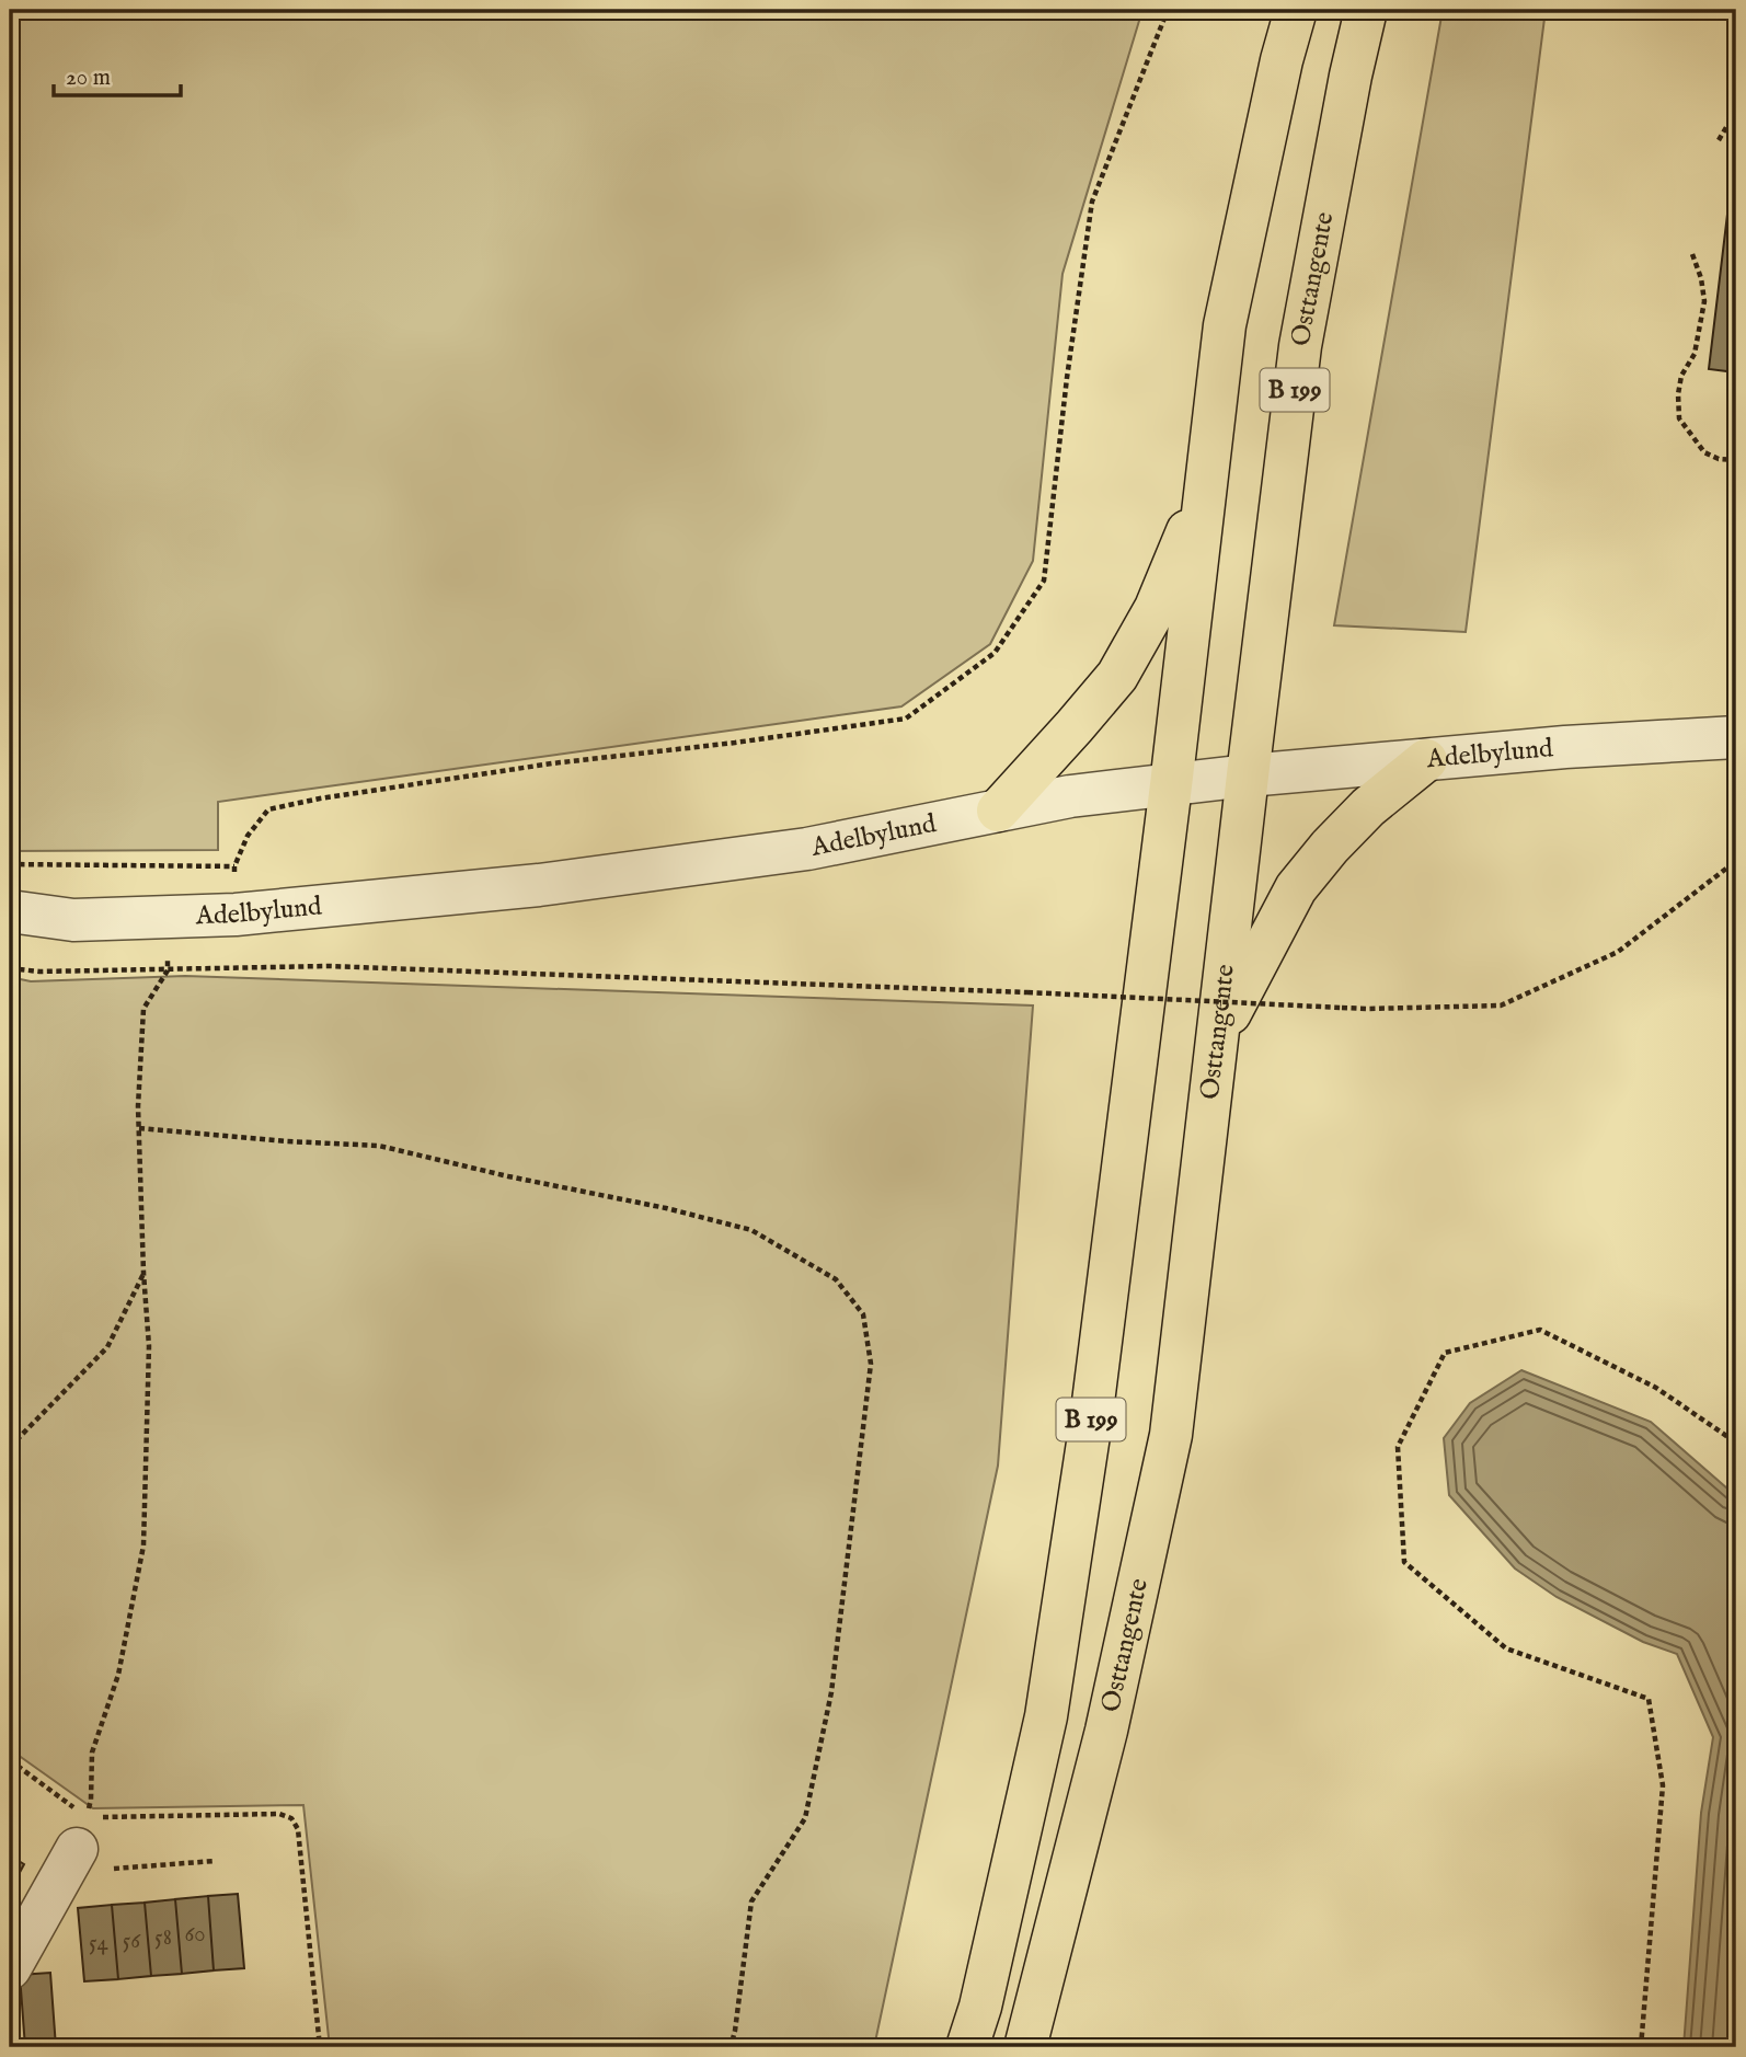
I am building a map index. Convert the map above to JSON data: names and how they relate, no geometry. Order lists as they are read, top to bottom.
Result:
{
  "streets": {
    "main road": ["Osttangente", "B 199"],
    "street": ["Adelbylund"]
  },
  "crossings": [
    ["Osttangente", "Adelbylund"],
    ["B 199", "Adelbylund"]
  ],
  "house_numbers": [
    "60",
    "58",
    "56",
    "54"
  ],
  "scale_bar": "20 m"
}
